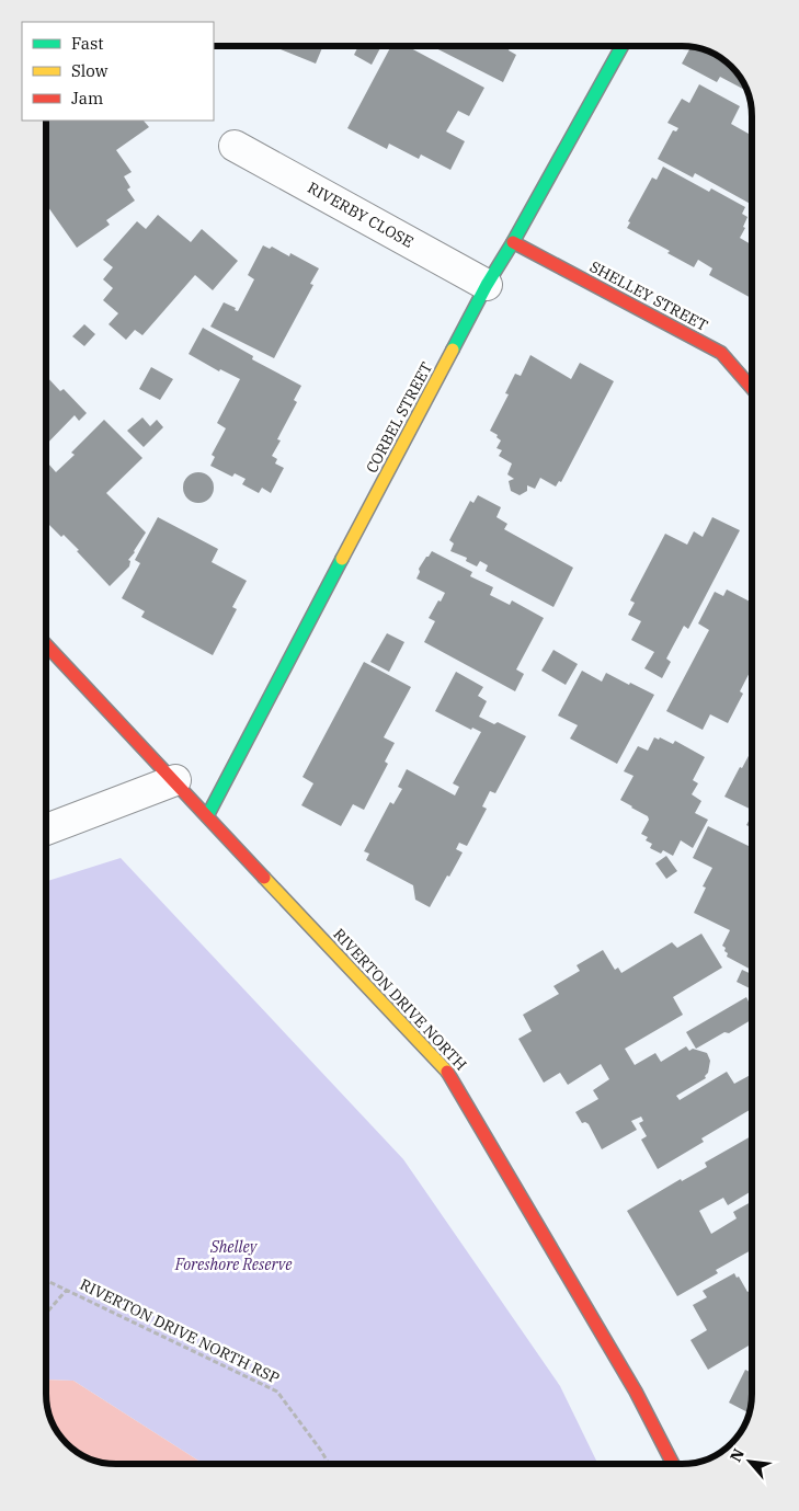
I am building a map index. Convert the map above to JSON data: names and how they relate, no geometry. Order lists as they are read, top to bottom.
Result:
{
  "streets": {
    "street": [
      "RIVERBY CLOSE",
      "SHELLEY STREET",
      "CORBEL STREET",
      "RIVERTON DRIVE NORTH"
    ],
    "path": ["RIVERTON DRIVE NORTH RSP"]
  },
  "crossings": [
    ["RIVERBY CLOSE", "CORBEL STREET"],
    ["SHELLEY STREET", "CORBEL STREET"],
    ["CORBEL STREET", "RIVERTON DRIVE NORTH"]
  ],
  "parks": ["Shelley Foreshore Reserve"],
  "legend": ["Fast", "Slow", "Jam"],
  "north": "top left"
}
